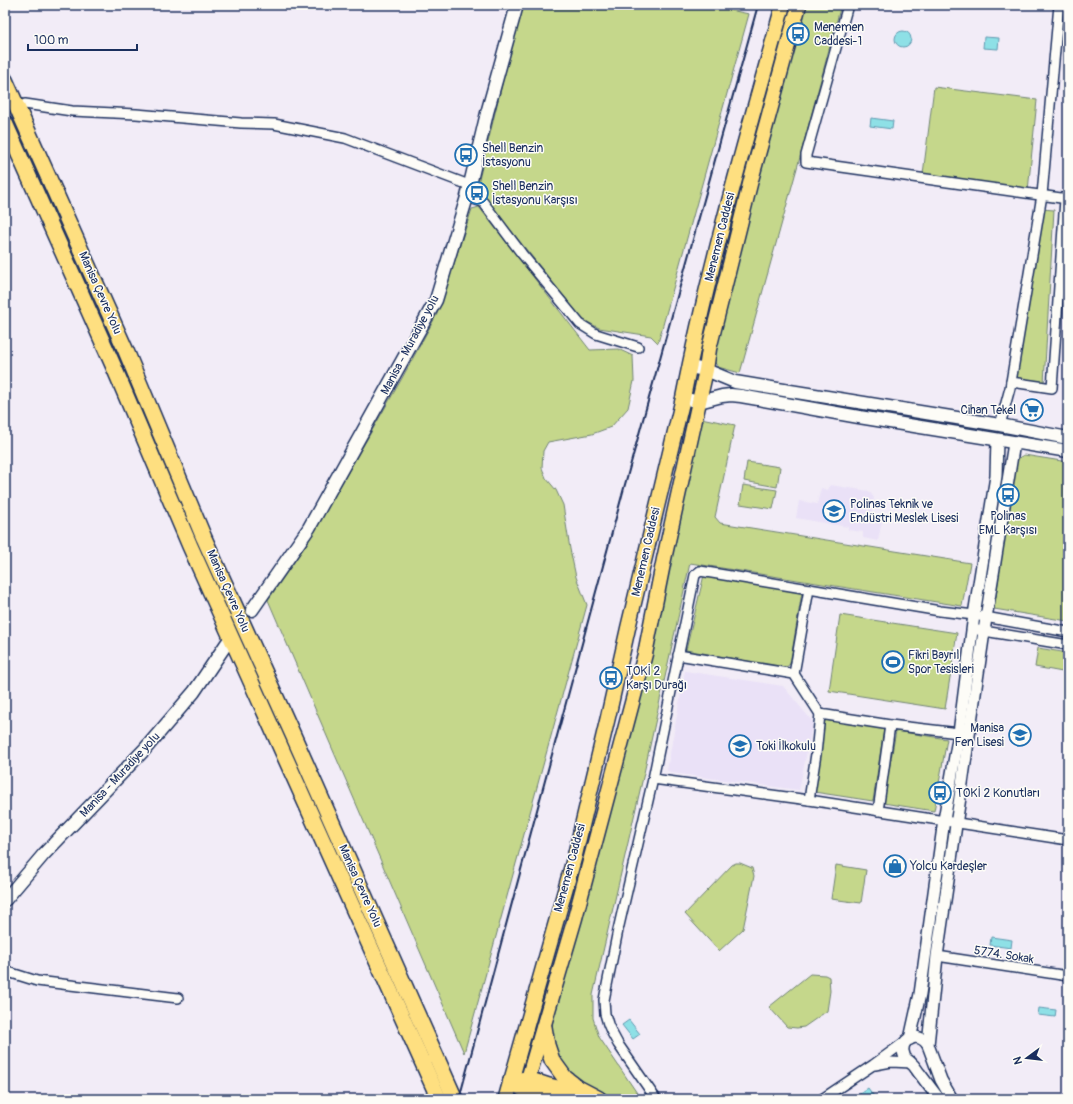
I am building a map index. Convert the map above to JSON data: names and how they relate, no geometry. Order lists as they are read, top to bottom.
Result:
{
  "streets": {
    "highway": ["Menemen Caddesi", "Manisa Çevre Yolu"],
    "main road": ["Manisa - Muradiye yolu"],
    "street": ["5774. Sokak"]
  },
  "places": {
    "bus stop": [
      "Menemen Caddesi-1",
      "Shell Benzin İstasyonu",
      "Shell Benzin İstasyonu Karşısı",
      "Polinas EML Karşısı",
      "TOKİ 2 Karşı Durağı",
      "TOKİ 2 Konutları"
    ],
    "supermarket": ["Cihan Tekel"],
    "school or university": ["Polinas Teknik ve Endüstri Meslek Lisesi", "Manisa Fen Lisesi", "Toki İlkokulu"],
    "sports": ["Fikri Bayrıl Spor Tesisleri"],
    "shop": ["Yolcu Kardeşler"]
  },
  "scale_bar": "100 m",
  "north": "left"
}
